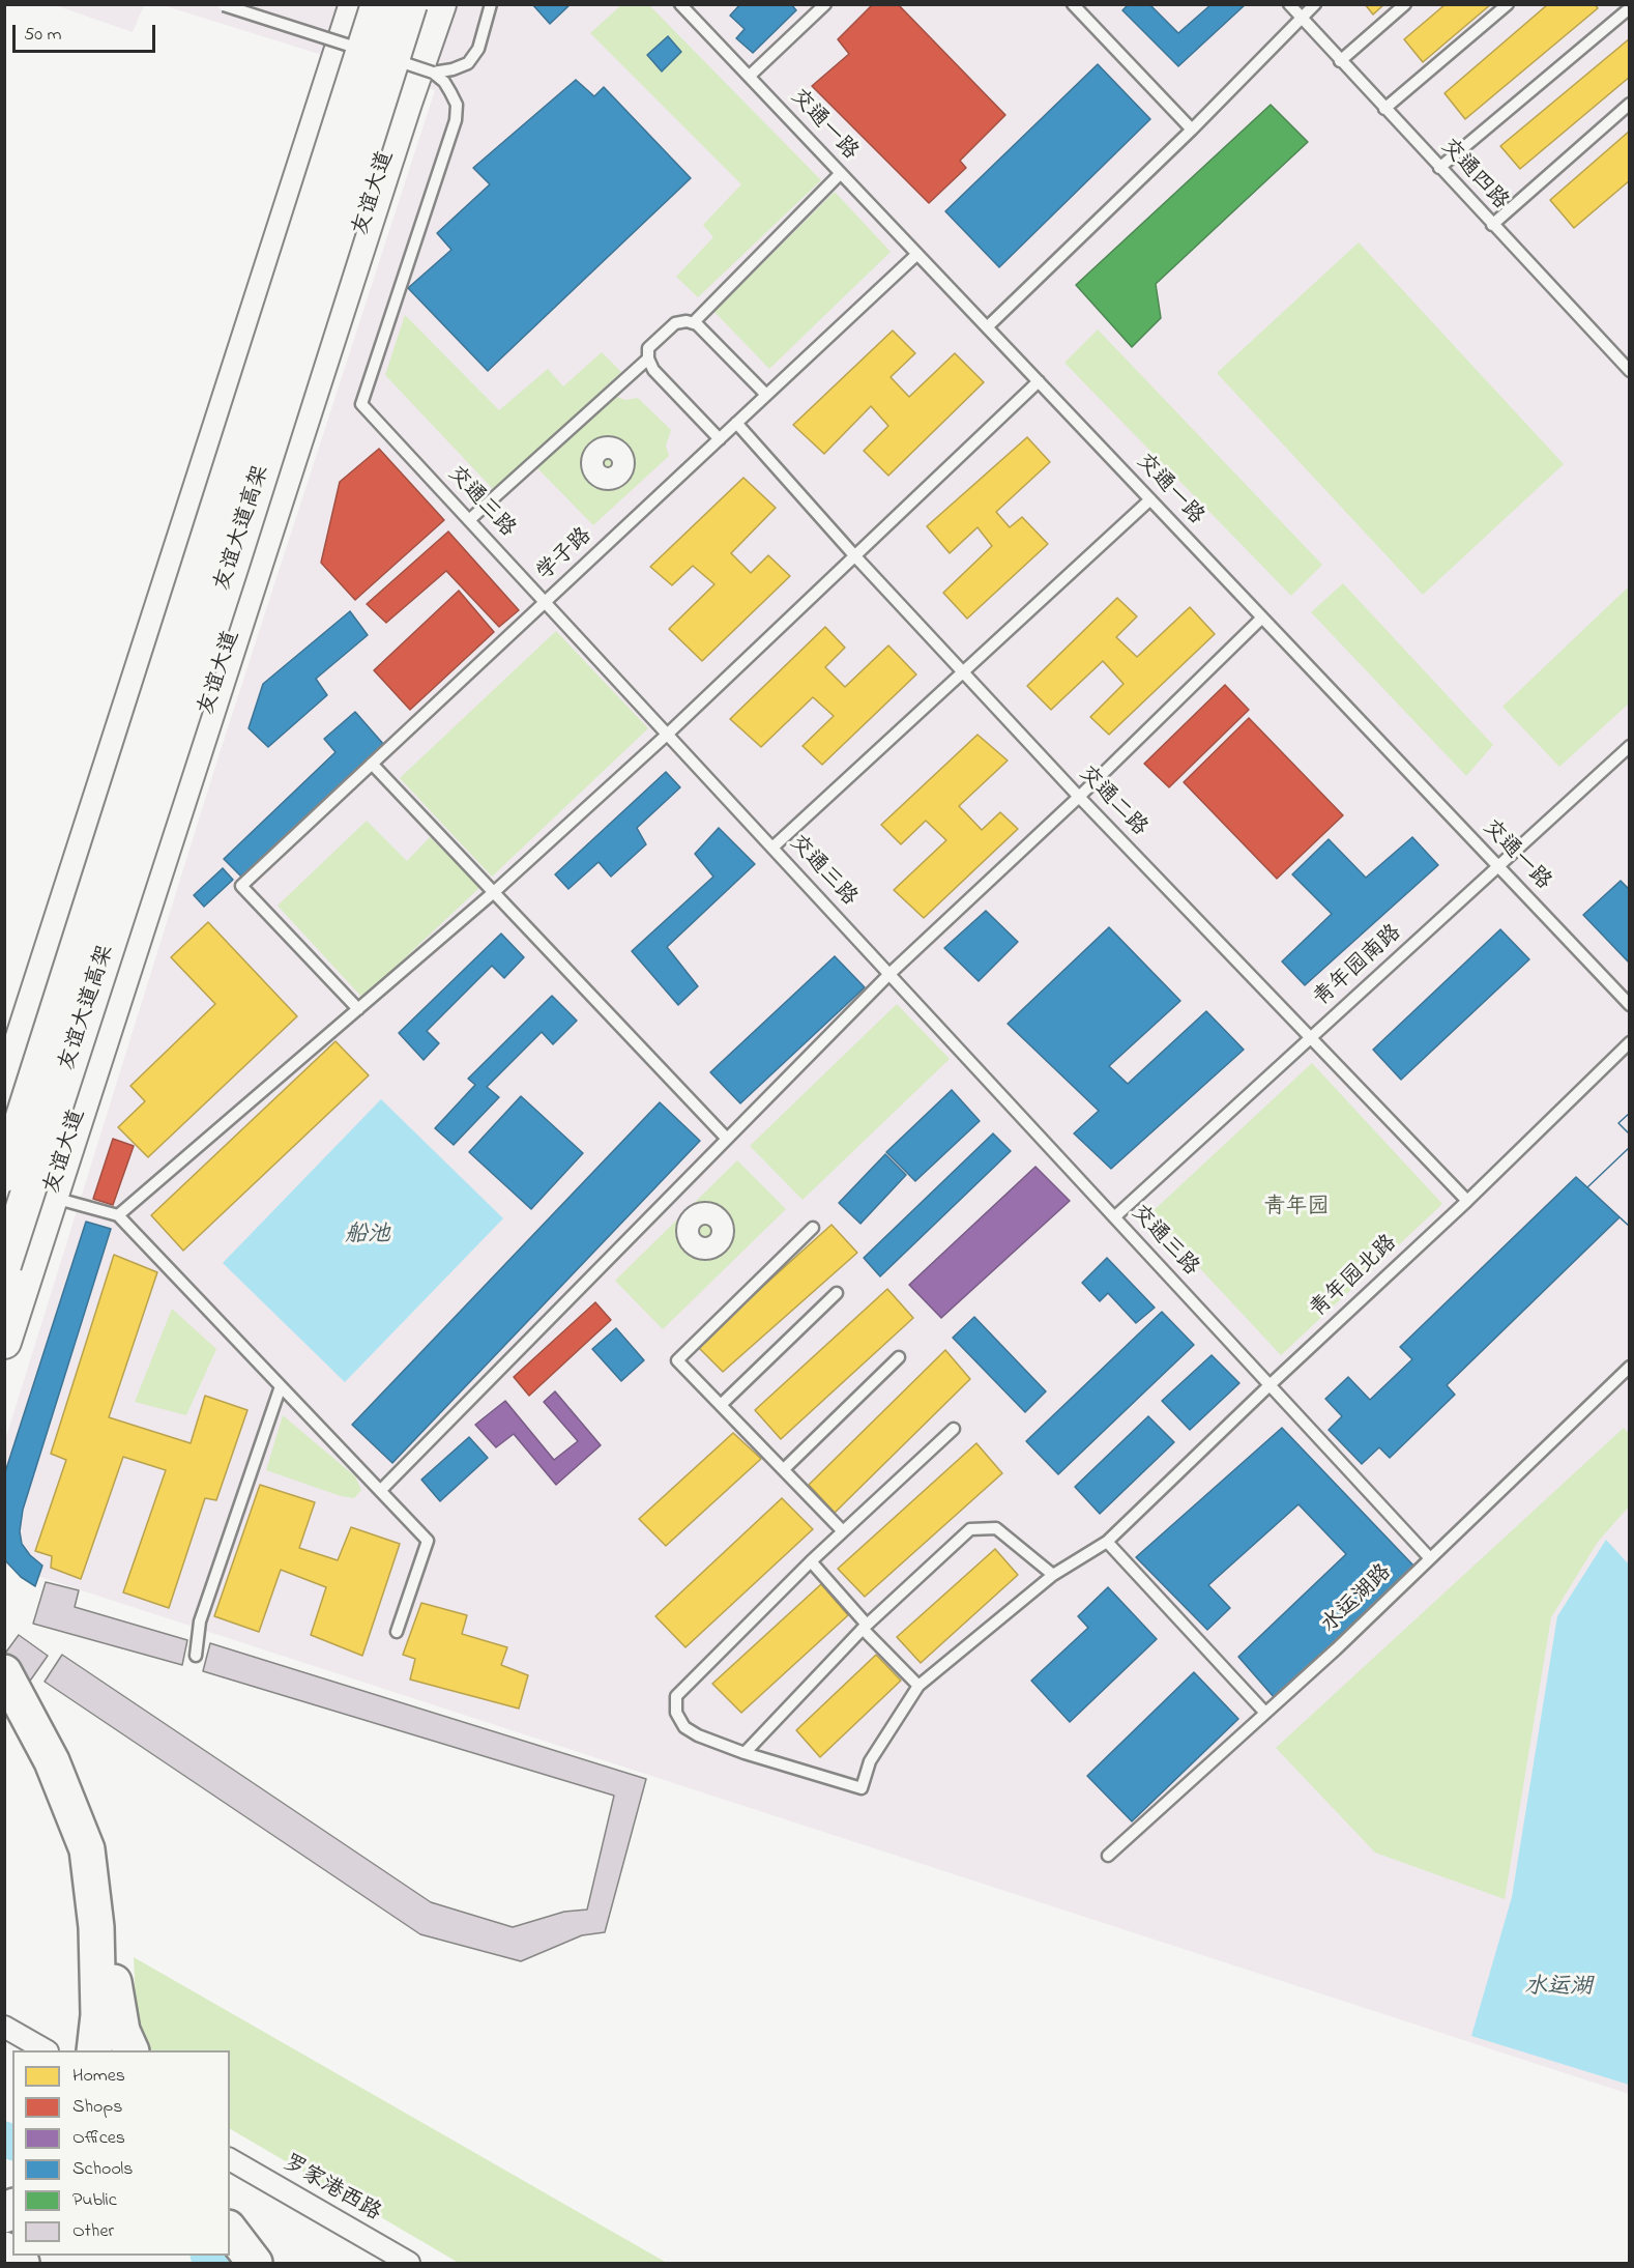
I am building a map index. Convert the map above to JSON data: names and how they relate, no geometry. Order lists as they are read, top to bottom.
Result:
{
  "streets": {
    "main road": ["友谊大道", "友谊大道高架"],
    "street": ["罗家港西路"],
    "lane": [
      "交通一路",
      "交通四路",
      "交通三路",
      "学子路",
      "交通二路",
      "青年园南路",
      "青年园北路",
      "水运湖路"
    ]
  },
  "crossings": [
    ["交通一路", "学子路"],
    ["交通一路", "青年园南路"],
    ["交通三路", "学子路"],
    ["交通三路", "青年园南路"],
    ["交通三路", "青年园北路"],
    ["交通三路", "水运湖路"],
    ["学子路", "交通二路"],
    ["交通二路", "青年园南路"],
    ["交通二路", "青年园北路"]
  ],
  "water": ["船池", "水运湖"],
  "parks": ["青年园"],
  "legend": [
    "Homes",
    "Shops",
    "Offices",
    "Schools",
    "Public",
    "Other"
  ],
  "scale_bar": "50 m"
}
